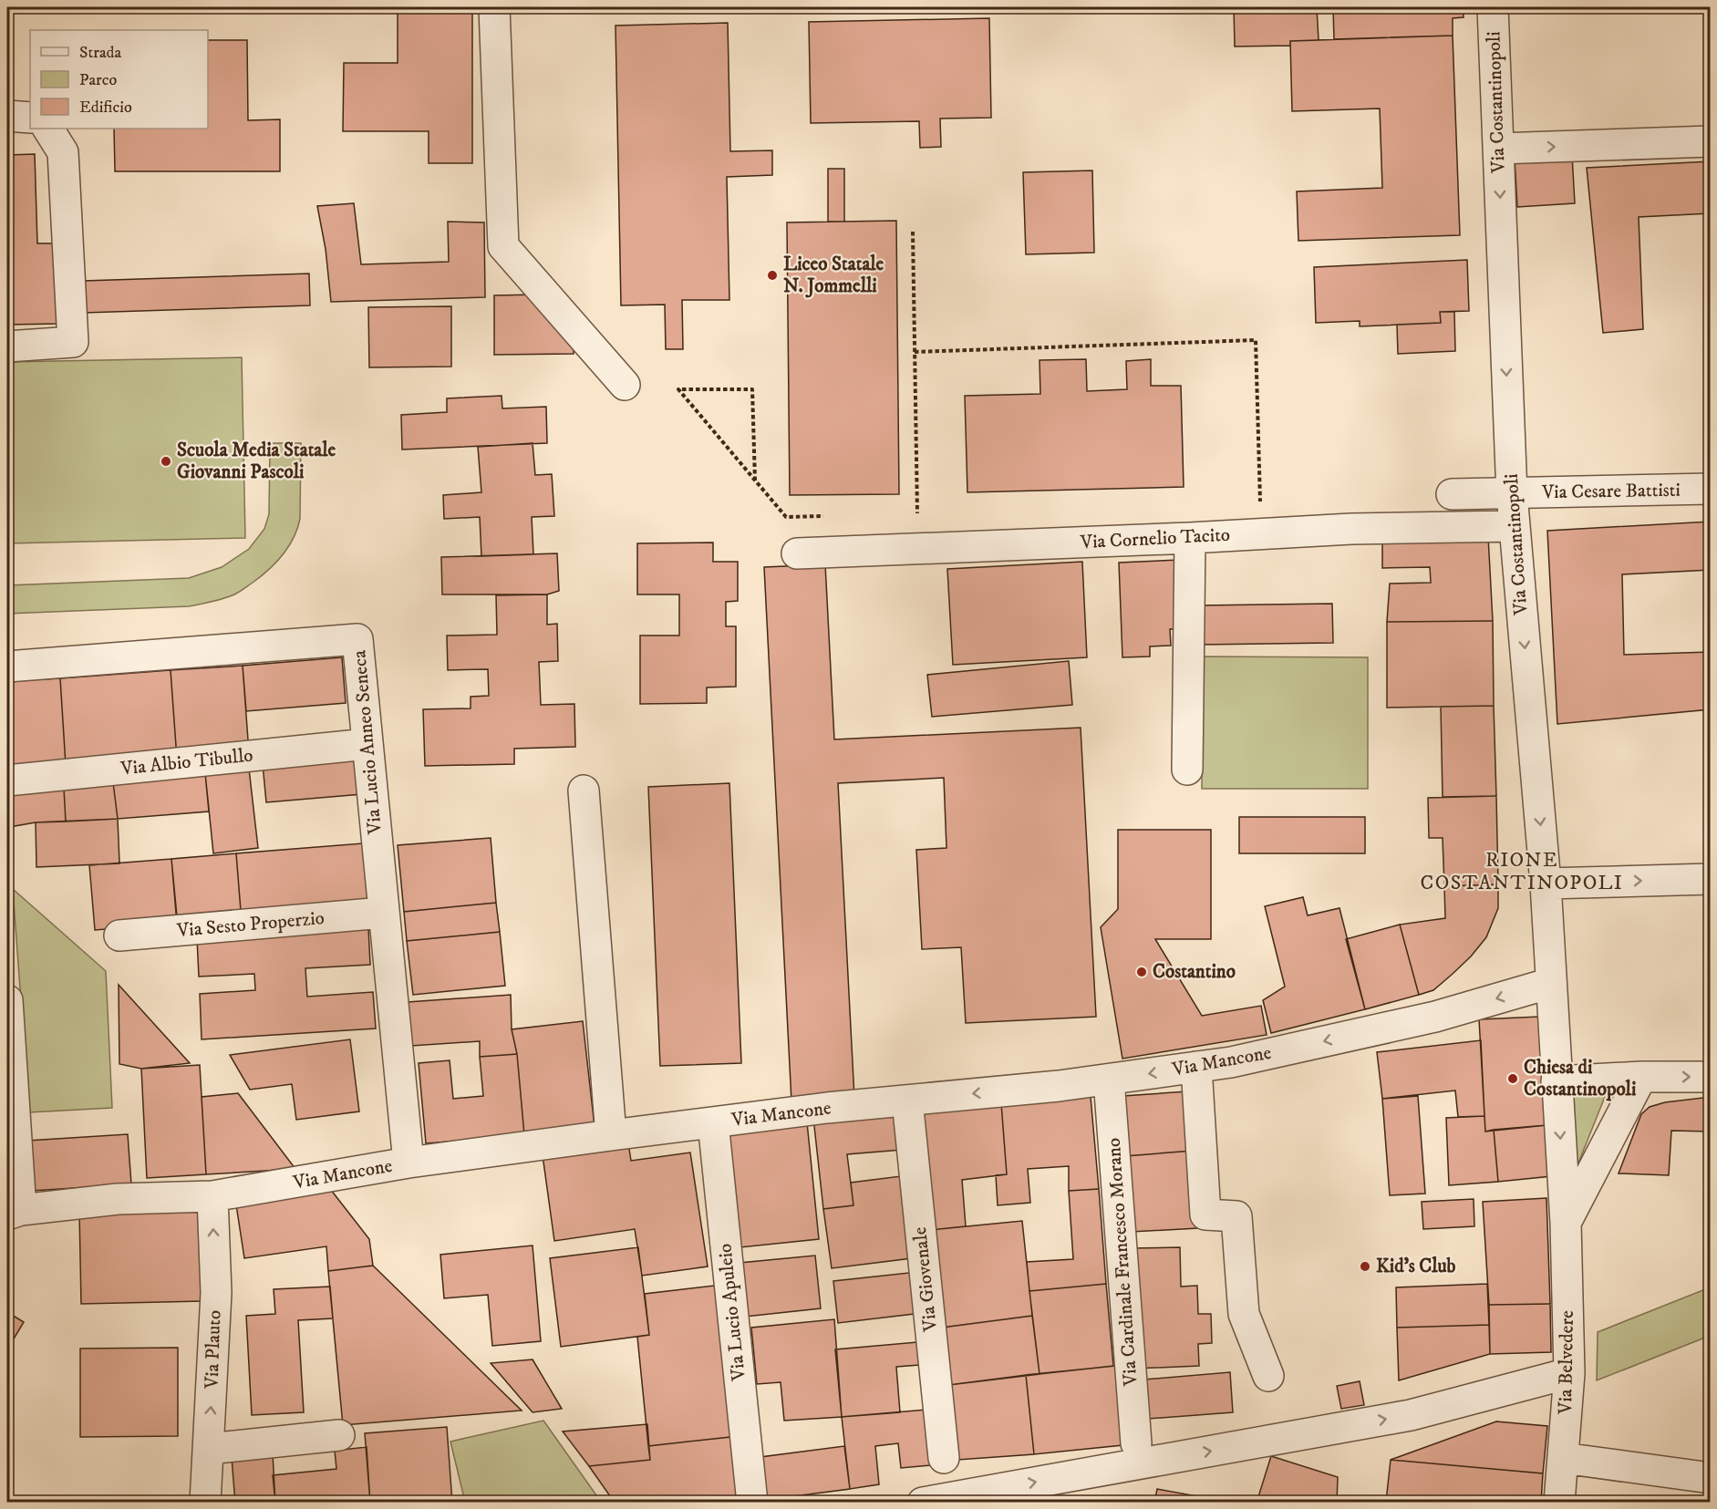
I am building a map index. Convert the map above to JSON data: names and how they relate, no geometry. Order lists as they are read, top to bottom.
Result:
{
  "streets": {
    "street": [
      "Via Costantinopoli",
      "Via Cesare Battisti",
      "Via Cornelio Tacito",
      "Via Lucio Anneo Seneca",
      "Via Albio Tibullo",
      "Via Sesto Properzio",
      "Via Mancone",
      "Via Cardinale Francesco Morano",
      "Via Giovenale",
      "Via Lucio Apuleio",
      "Via Plauto",
      "Via Belvedere"
    ]
  },
  "crossings": [
    ["Via Costantinopoli", "Via Cesare Battisti"],
    ["Via Costantinopoli", "Via Cornelio Tacito"],
    ["Via Costantinopoli", "Via Mancone"],
    ["Via Costantinopoli", "Via Belvedere"],
    ["Via Lucio Anneo Seneca", "Via Albio Tibullo"],
    ["Via Lucio Anneo Seneca", "Via Sesto Properzio"],
    ["Via Lucio Anneo Seneca", "Via Mancone"],
    ["Via Mancone", "Via Cardinale Francesco Morano"],
    ["Via Mancone", "Via Giovenale"],
    ["Via Mancone", "Via Lucio Apuleio"],
    ["Via Mancone", "Via Plauto"]
  ],
  "one_way": ["Via Costantinopoli", "Via Mancone", "Via Plauto"],
  "districts": ["RIONE COSTANTINOPOLI"],
  "places": [
    "Liceo Statale N. Jommelli",
    "Scuola Media Statale Giovanni Pascoli",
    "Costantino",
    "Chiesa di Costantinopoli",
    "Kid's Club"
  ],
  "legend": ["Strada", "Parco", "Edificio"]
}
